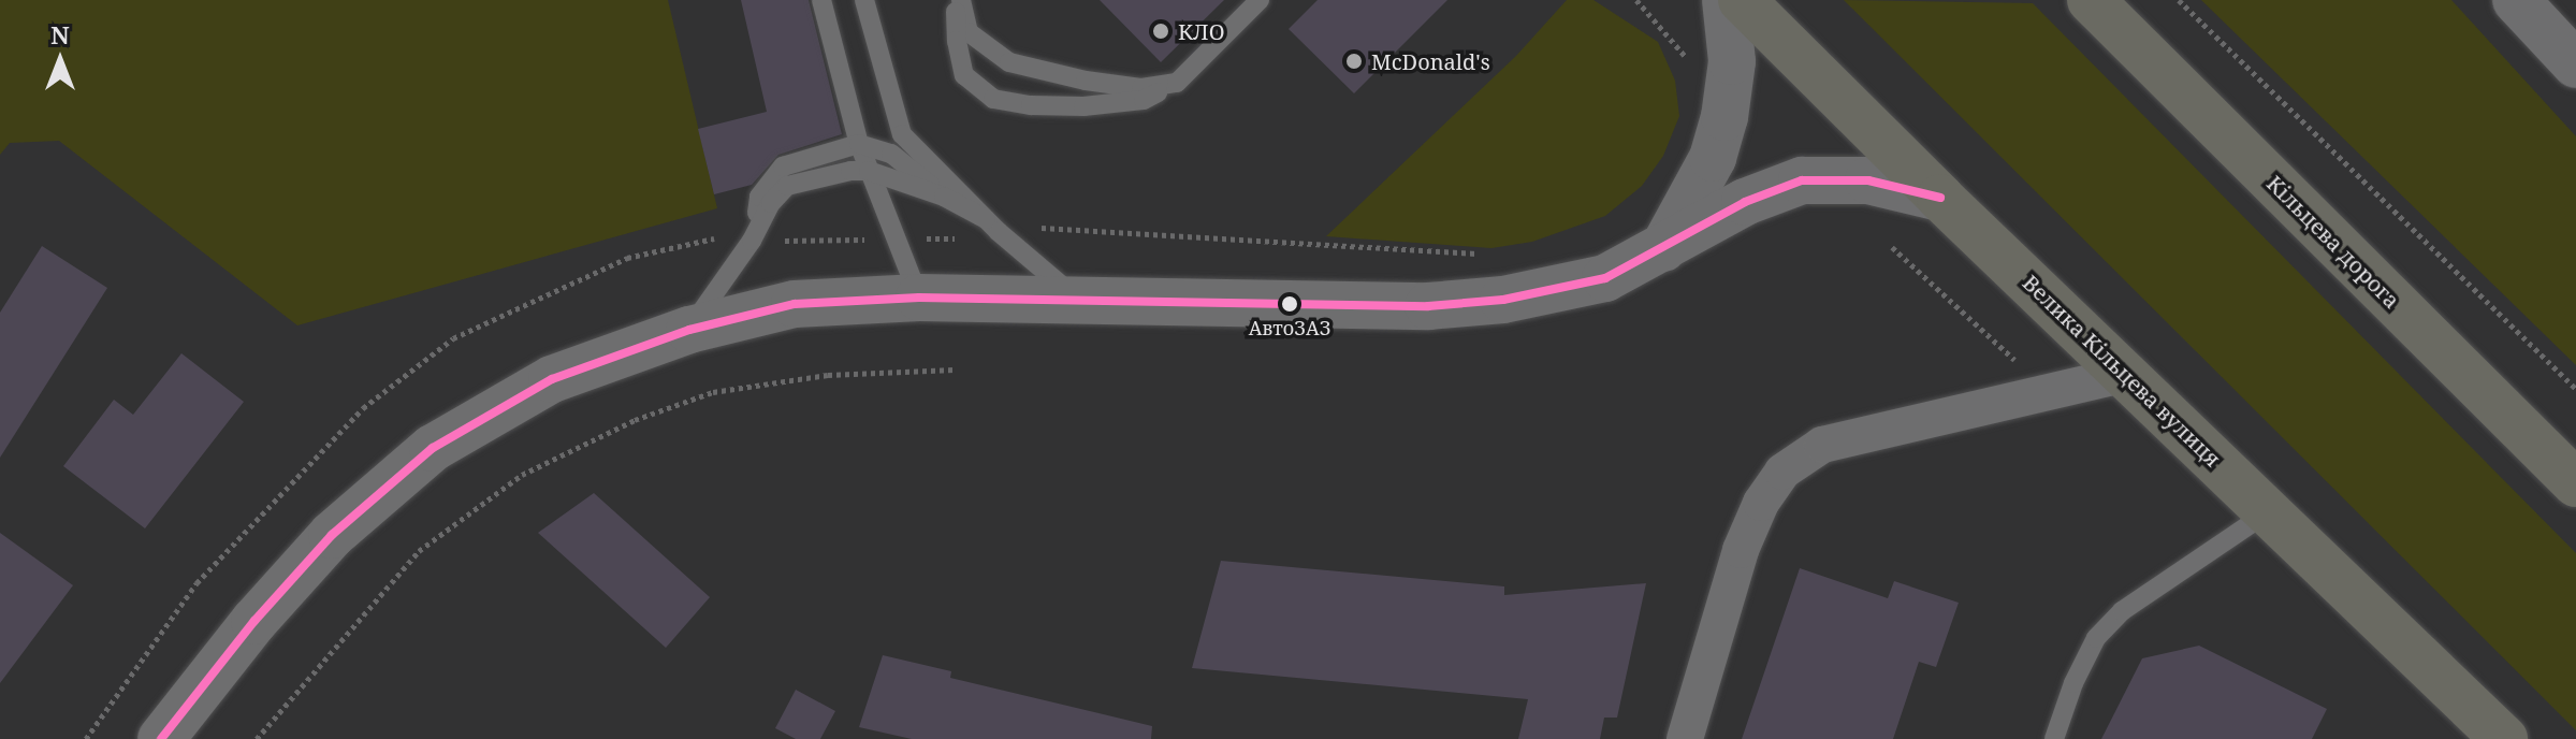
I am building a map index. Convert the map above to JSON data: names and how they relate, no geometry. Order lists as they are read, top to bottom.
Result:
{
  "streets": {
    "highway": ["Кільцева дорога", "Велика Кільцева вулиця"]
  },
  "places": ["КЛО", "McDonald's", "АвтоЗАЗ"],
  "north": "top"
}
